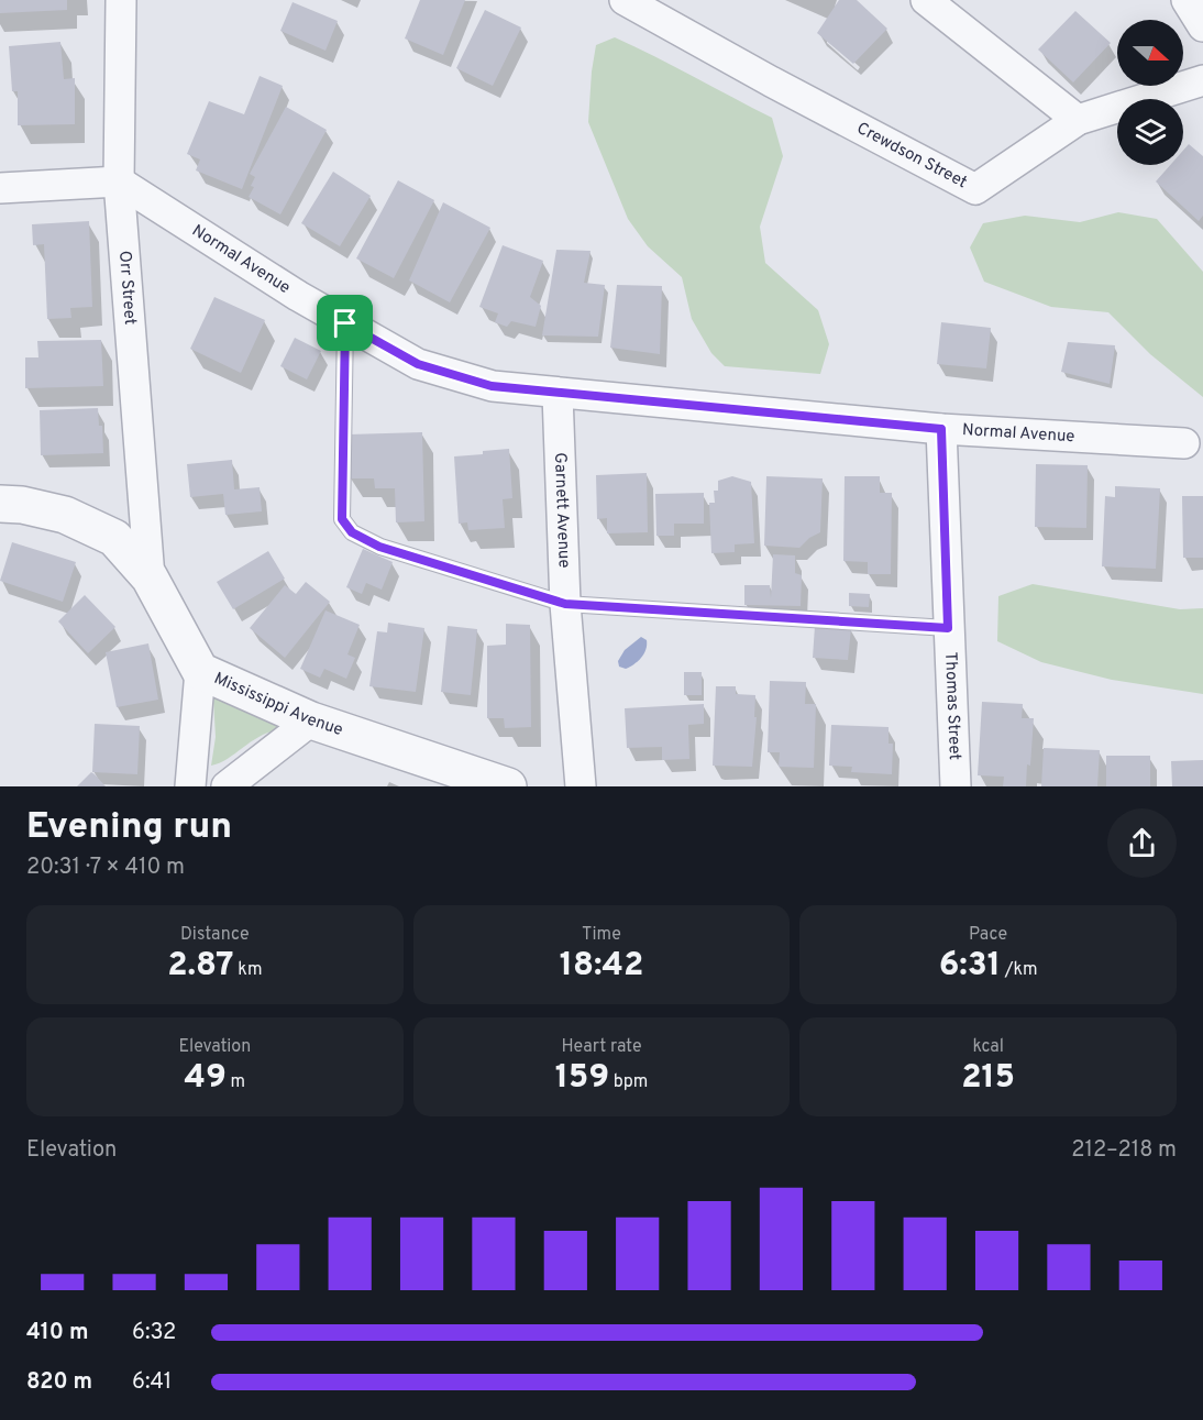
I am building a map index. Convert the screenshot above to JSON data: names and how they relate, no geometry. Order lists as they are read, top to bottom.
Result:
{
  "streets": {
    "street": [
      "Crewdson Street",
      "Normal Avenue",
      "Orr Street",
      "Garnett Avenue",
      "Mississippi Avenue",
      "Thomas Street"
    ]
  },
  "crossings": [
    ["Normal Avenue", "Orr Street"],
    ["Normal Avenue", "Garnett Avenue"],
    ["Normal Avenue", "Thomas Street"],
    ["Orr Street", "Mississippi Avenue"]
  ],
  "north": "right",
  "page": {
    "heading": ["Evening run", "20:31 · 7 × 410 m"],
    "stats": [
      ["Distance", "2.87 km"],
      ["Time", "18:42"],
      ["Pace", "6:31 /km"],
      ["Elevation", "49 m"],
      ["Heart rate", "159 bpm"],
      ["kcal", "215"]
    ],
    "chart": ["Elevation", "212–218 m"],
    "list": [
      {
        "name": "410 m",
        "note": "6:32"
      },
      {
        "name": "820 m",
        "note": "6:41"
      }
    ]
  }
}
